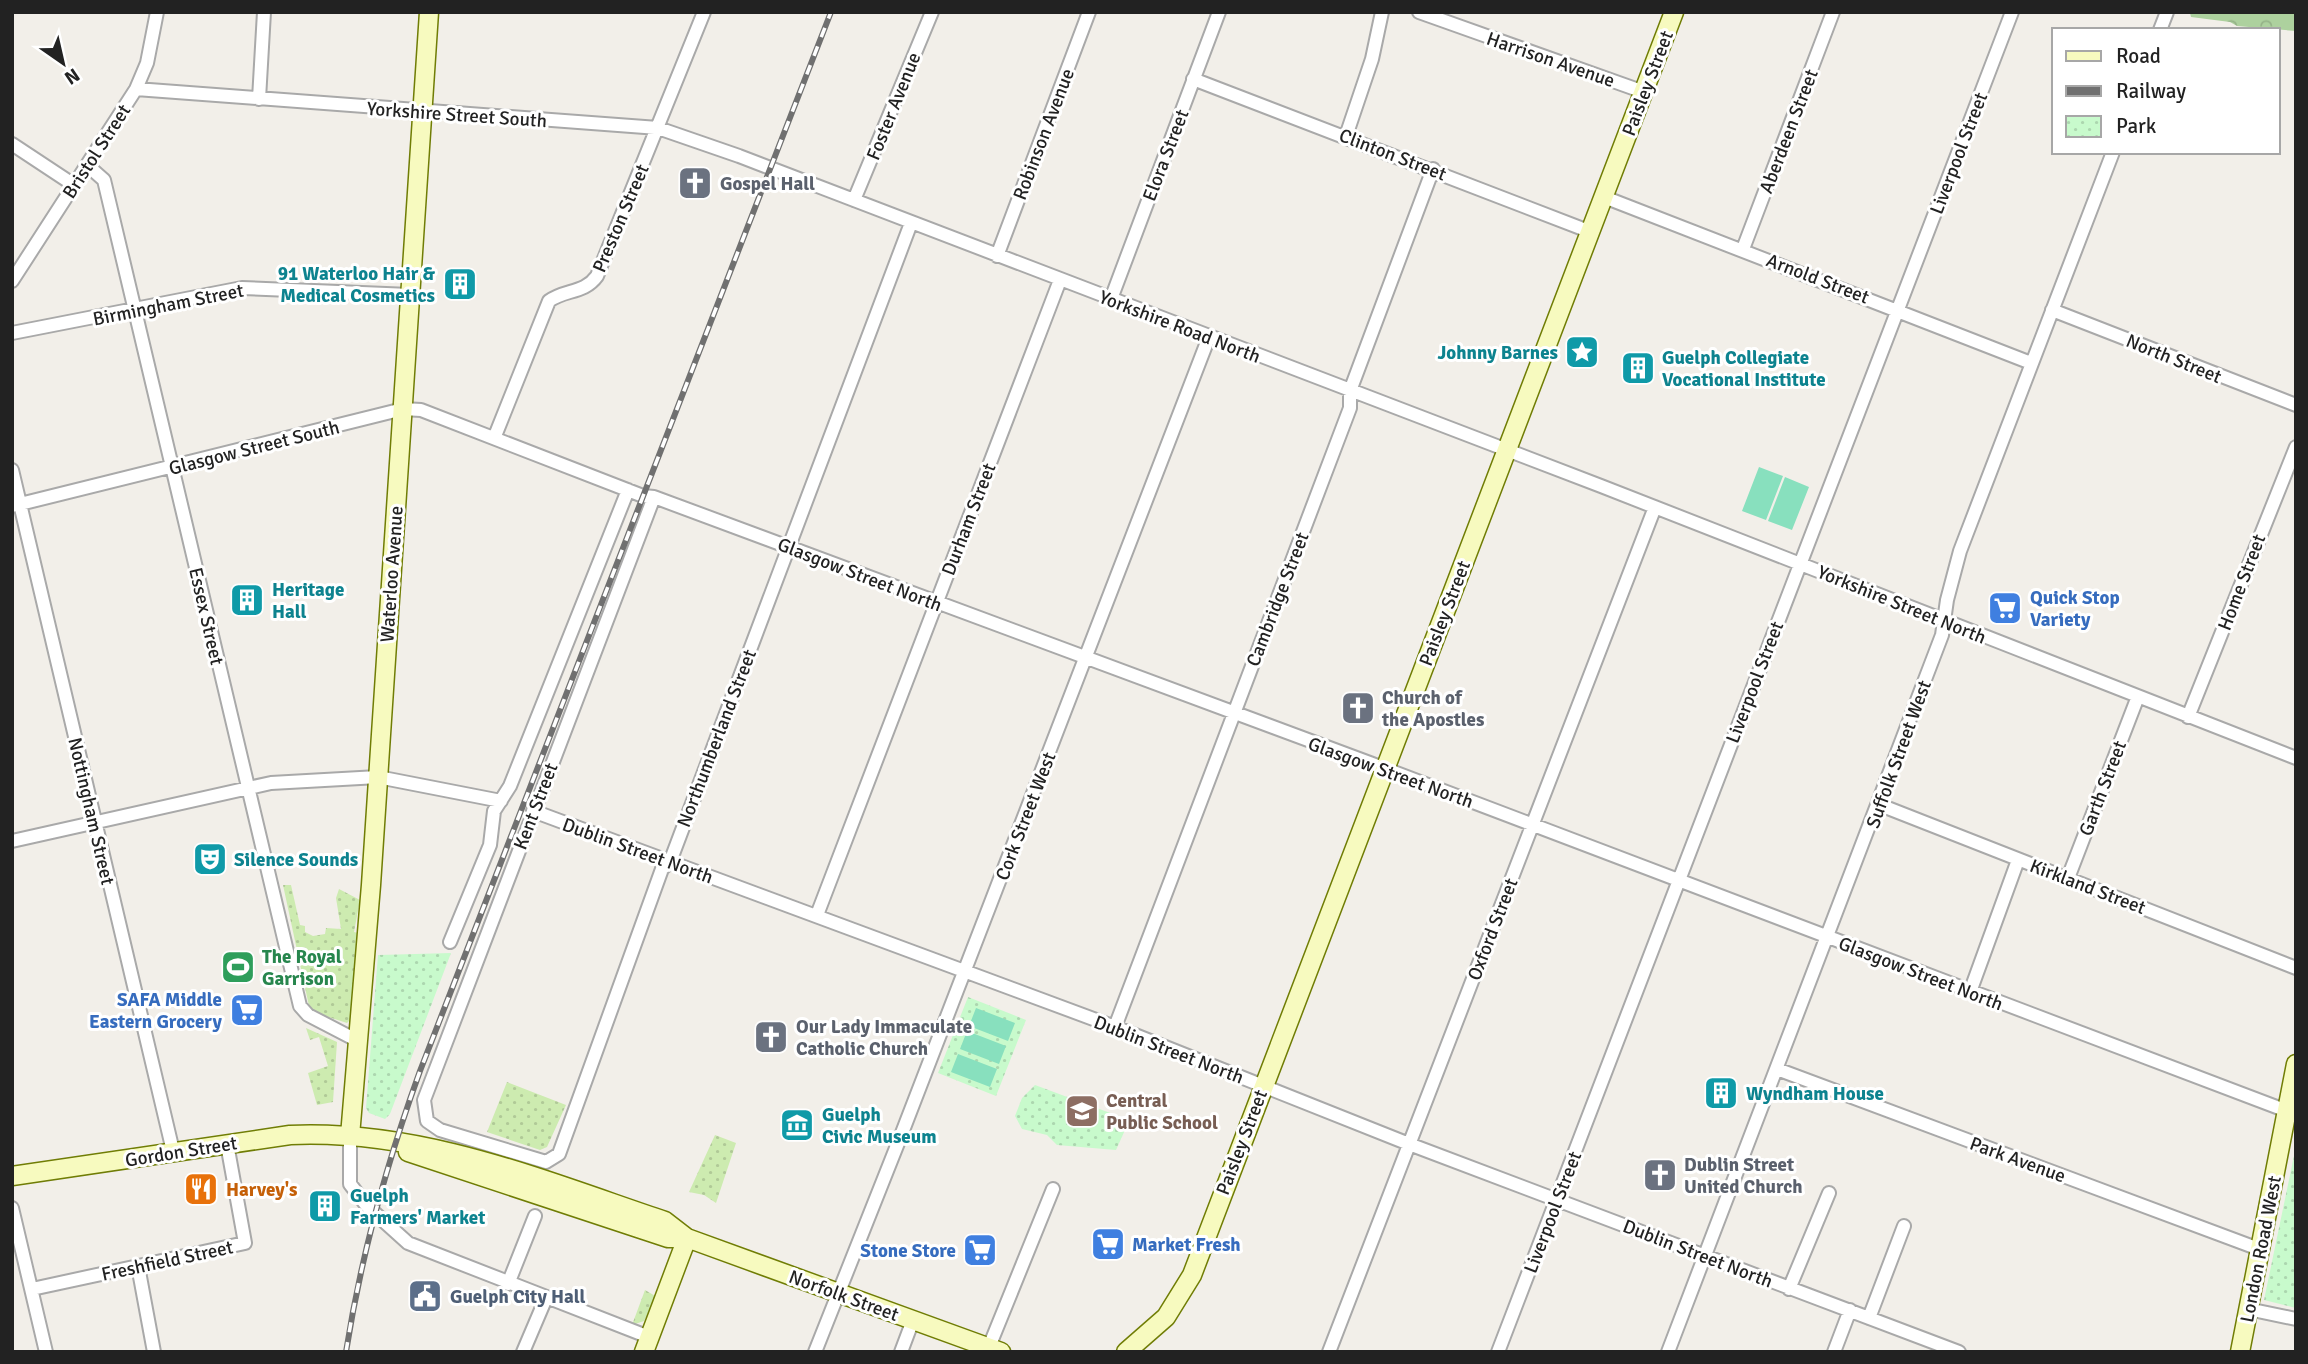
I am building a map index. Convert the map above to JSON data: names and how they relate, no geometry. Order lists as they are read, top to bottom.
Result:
{
  "streets": {
    "main road": [
      "Paisley Street",
      "Waterloo Avenue",
      "Gordon Street",
      "London Road West",
      "Norfolk Street"
    ],
    "street": [
      "Harrison Avenue",
      "Foster Avenue",
      "Yorkshire Street South",
      "Aberdeen Street",
      "Robinson Avenue",
      "Bristol Street",
      "Liverpool Street",
      "Clinton Street",
      "Elora Street",
      "Preston Street",
      "Arnold Street",
      "Birmingham Street",
      "Yorkshire Road North",
      "North Street",
      "Glasgow Street South",
      "Durham Street",
      "Glasgow Street North",
      "Home Street",
      "Cambridge Street",
      "Yorkshire Street North",
      "Essex Street",
      "Northumberland Street",
      "Suffolk Street West",
      "Garth Street",
      "Kent Street",
      "Nottingham Street",
      "Cork Street West",
      "Dublin Street North",
      "Kirkland Street",
      "Oxford Street",
      "Park Avenue",
      "Freshfield Street"
    ]
  },
  "crossings": [
    ["Harrison Avenue", "Paisley Street"],
    ["Paisley Street", "Clinton Street"],
    ["Paisley Street", "Arnold Street"],
    ["Paisley Street", "Yorkshire Road North"],
    ["Paisley Street", "Glasgow Street North"],
    ["Paisley Street", "Yorkshire Street North"],
    ["Paisley Street", "Dublin Street North"],
    ["Foster Avenue", "Yorkshire Street South"],
    ["Foster Avenue", "Yorkshire Road North"],
    ["Yorkshire Street South", "Bristol Street"],
    ["Yorkshire Street South", "Preston Street"],
    ["Yorkshire Street South", "Yorkshire Road North"],
    ["Yorkshire Street South", "Waterloo Avenue"],
    ["Aberdeen Street", "Arnold Street"],
    ["Robinson Avenue", "Yorkshire Road North"],
    ["Bristol Street", "Essex Street"],
    ["Liverpool Street", "Arnold Street"],
    ["Liverpool Street", "Glasgow Street North"],
    ["Liverpool Street", "Yorkshire Street North"],
    ["Liverpool Street", "Dublin Street North"],
    ["Clinton Street", "Elora Street"],
    ["Clinton Street", "Cambridge Street"],
    ["Elora Street", "Yorkshire Road North"],
    ["Preston Street", "Glasgow Street South"],
    ["Preston Street", "Glasgow Street North"],
    ["Arnold Street", "Suffolk Street West"],
    ["Birmingham Street", "Waterloo Avenue"],
    ["Birmingham Street", "Essex Street"],
    ["Yorkshire Road North", "Durham Street"],
    ["Yorkshire Road North", "Cambridge Street"],
    ["Yorkshire Road North", "Yorkshire Street North"],
    ["Yorkshire Road North", "Northumberland Street"],
    ["Yorkshire Road North", "Cork Street West"],
    ["North Street", "Suffolk Street West"],
    ["Glasgow Street South", "Waterloo Avenue"],
    ["Glasgow Street South", "Glasgow Street North"],
    ["Glasgow Street South", "Essex Street"],
    ["Glasgow Street South", "Nottingham Street"],
    ["Durham Street", "Glasgow Street North"],
    ["Durham Street", "Dublin Street North"],
    ["Waterloo Avenue", "Essex Street"],
    ["Waterloo Avenue", "Gordon Street"],
    ["Waterloo Avenue", "Norfolk Street"],
    ["Glasgow Street North", "Cambridge Street"],
    ["Glasgow Street North", "Northumberland Street"],
    ["Glasgow Street North", "Suffolk Street West"],
    ["Glasgow Street North", "Kent Street"],
    ["Glasgow Street North", "Cork Street West"],
    ["Glasgow Street North", "Oxford Street"],
    ["Glasgow Street North", "London Road West"],
    ["Home Street", "Yorkshire Street North"],
    ["Cambridge Street", "Dublin Street North"],
    ["Yorkshire Street North", "Suffolk Street West"],
    ["Yorkshire Street North", "Garth Street"],
    ["Yorkshire Street North", "Oxford Street"],
    ["Northumberland Street", "Kent Street"],
    ["Northumberland Street", "Dublin Street North"],
    ["Suffolk Street West", "Dublin Street North"],
    ["Suffolk Street West", "Kirkland Street"],
    ["Suffolk Street West", "Park Avenue"],
    ["Garth Street", "Kirkland Street"],
    ["Kent Street", "Dublin Street North"],
    ["Nottingham Street", "Gordon Street"],
    ["Cork Street West", "Dublin Street North"],
    ["Cork Street West", "Norfolk Street"],
    ["Dublin Street North", "Oxford Street"],
    ["Gordon Street", "Freshfield Street"],
    ["Gordon Street", "Norfolk Street"],
    ["Park Avenue", "London Road West"]
  ],
  "places": {
    "church": [
      "Gospel Hall",
      "Church of the Apostles",
      "Our Lady Immaculate Catholic Church",
      "Dublin Street United Church"
    ],
    "building": [
      "91 Waterloo Hair & Medical Cosmetics",
      "Guelph Collegiate Vocational Institute",
      "Heritage Hall",
      "Wyndham House",
      "Guelph Farmers' Market"
    ],
    "place": ["Johnny Barnes"],
    "supermarket": [
      "Quick Stop Variety",
      "SAFA Middle Eastern Grocery",
      "Market Fresh",
      "Stone Store"
    ],
    "theatre": ["Silence Sounds"],
    "sports": ["The Royal Garrison"],
    "school or university": ["Central Public School"],
    "museum": ["Guelph Civic Museum"],
    "restaurant": ["Harvey's"],
    "public building": ["Guelph City Hall"]
  },
  "legend": ["Road", "Railway", "Park"],
  "north": "bottom right"
}
